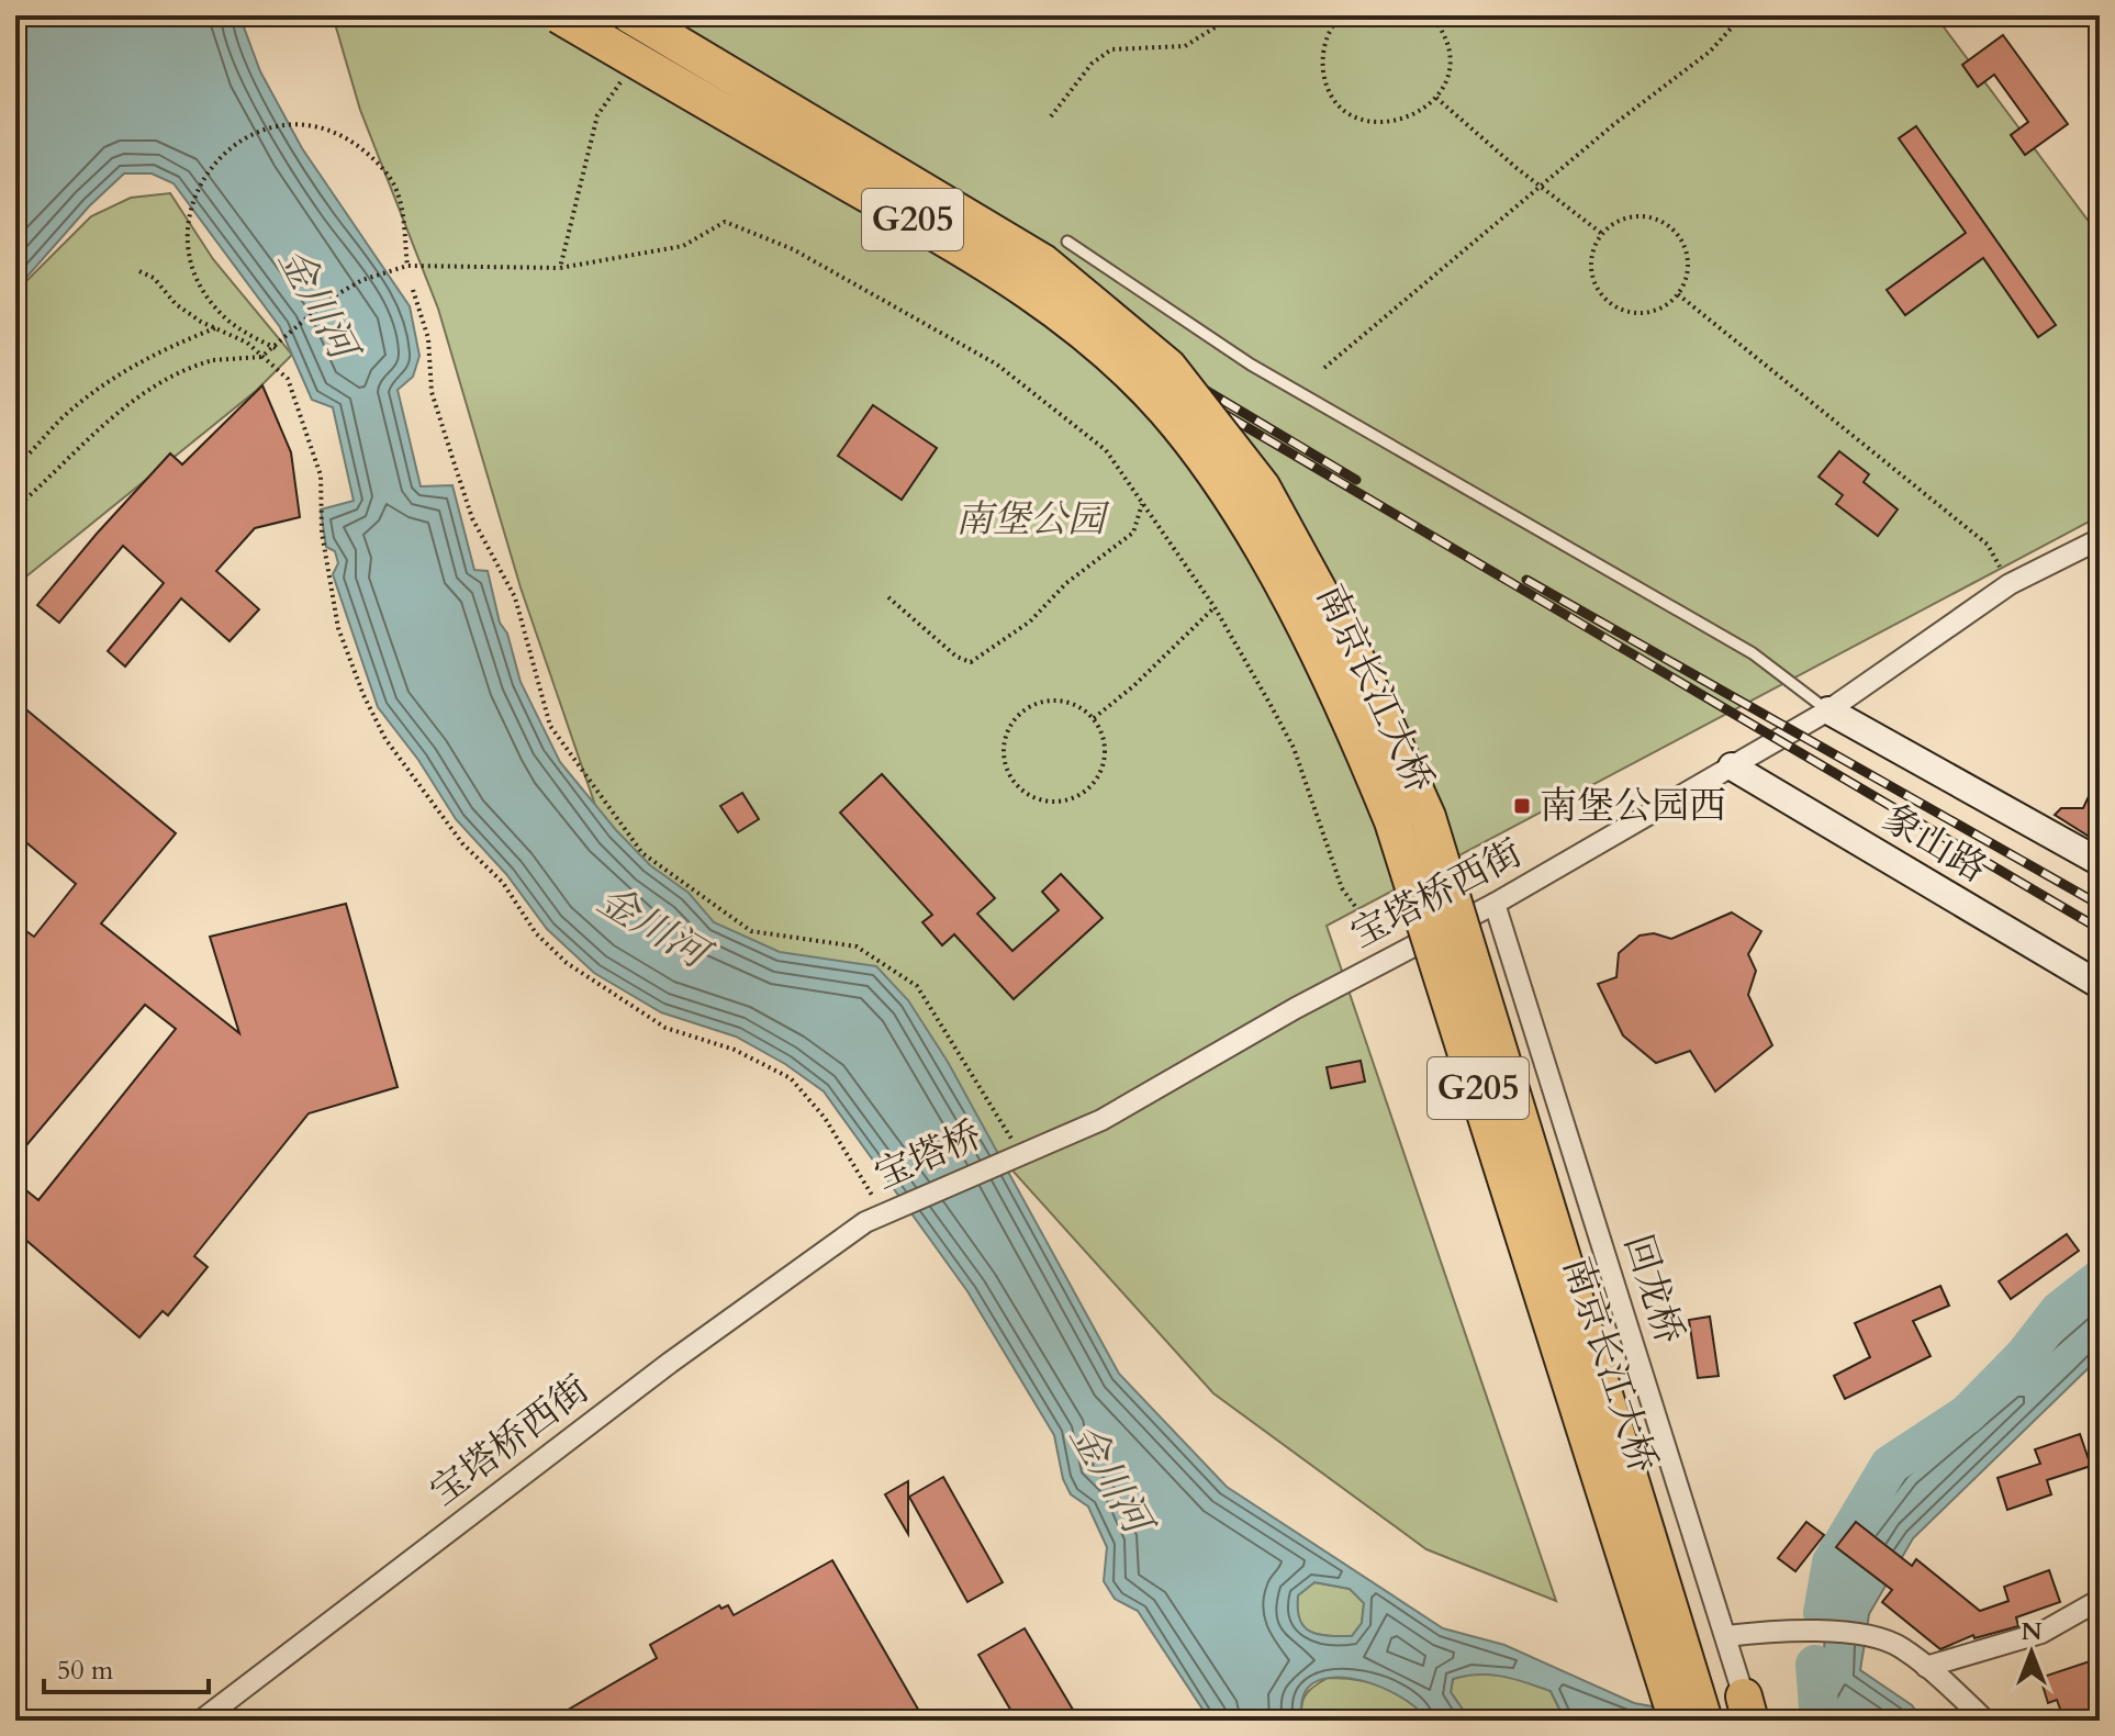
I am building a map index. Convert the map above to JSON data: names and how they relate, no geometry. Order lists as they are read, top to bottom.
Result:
{
  "streets": {
    "highway": ["G205", "南京长江大桥"],
    "street": [
      "象山路",
      "宝塔桥西街",
      "宝塔桥",
      "回龙桥"
    ]
  },
  "crossings": [
    ["象山路", "宝塔桥西街"],
    ["宝塔桥西街", "宝塔桥"],
    ["宝塔桥西街", "回龙桥"]
  ],
  "water": ["金川河"],
  "parks": ["南堡公园"],
  "places": {
    "transit": ["南堡公园西"]
  },
  "scale_bar": "50 m",
  "north": "top"
}
